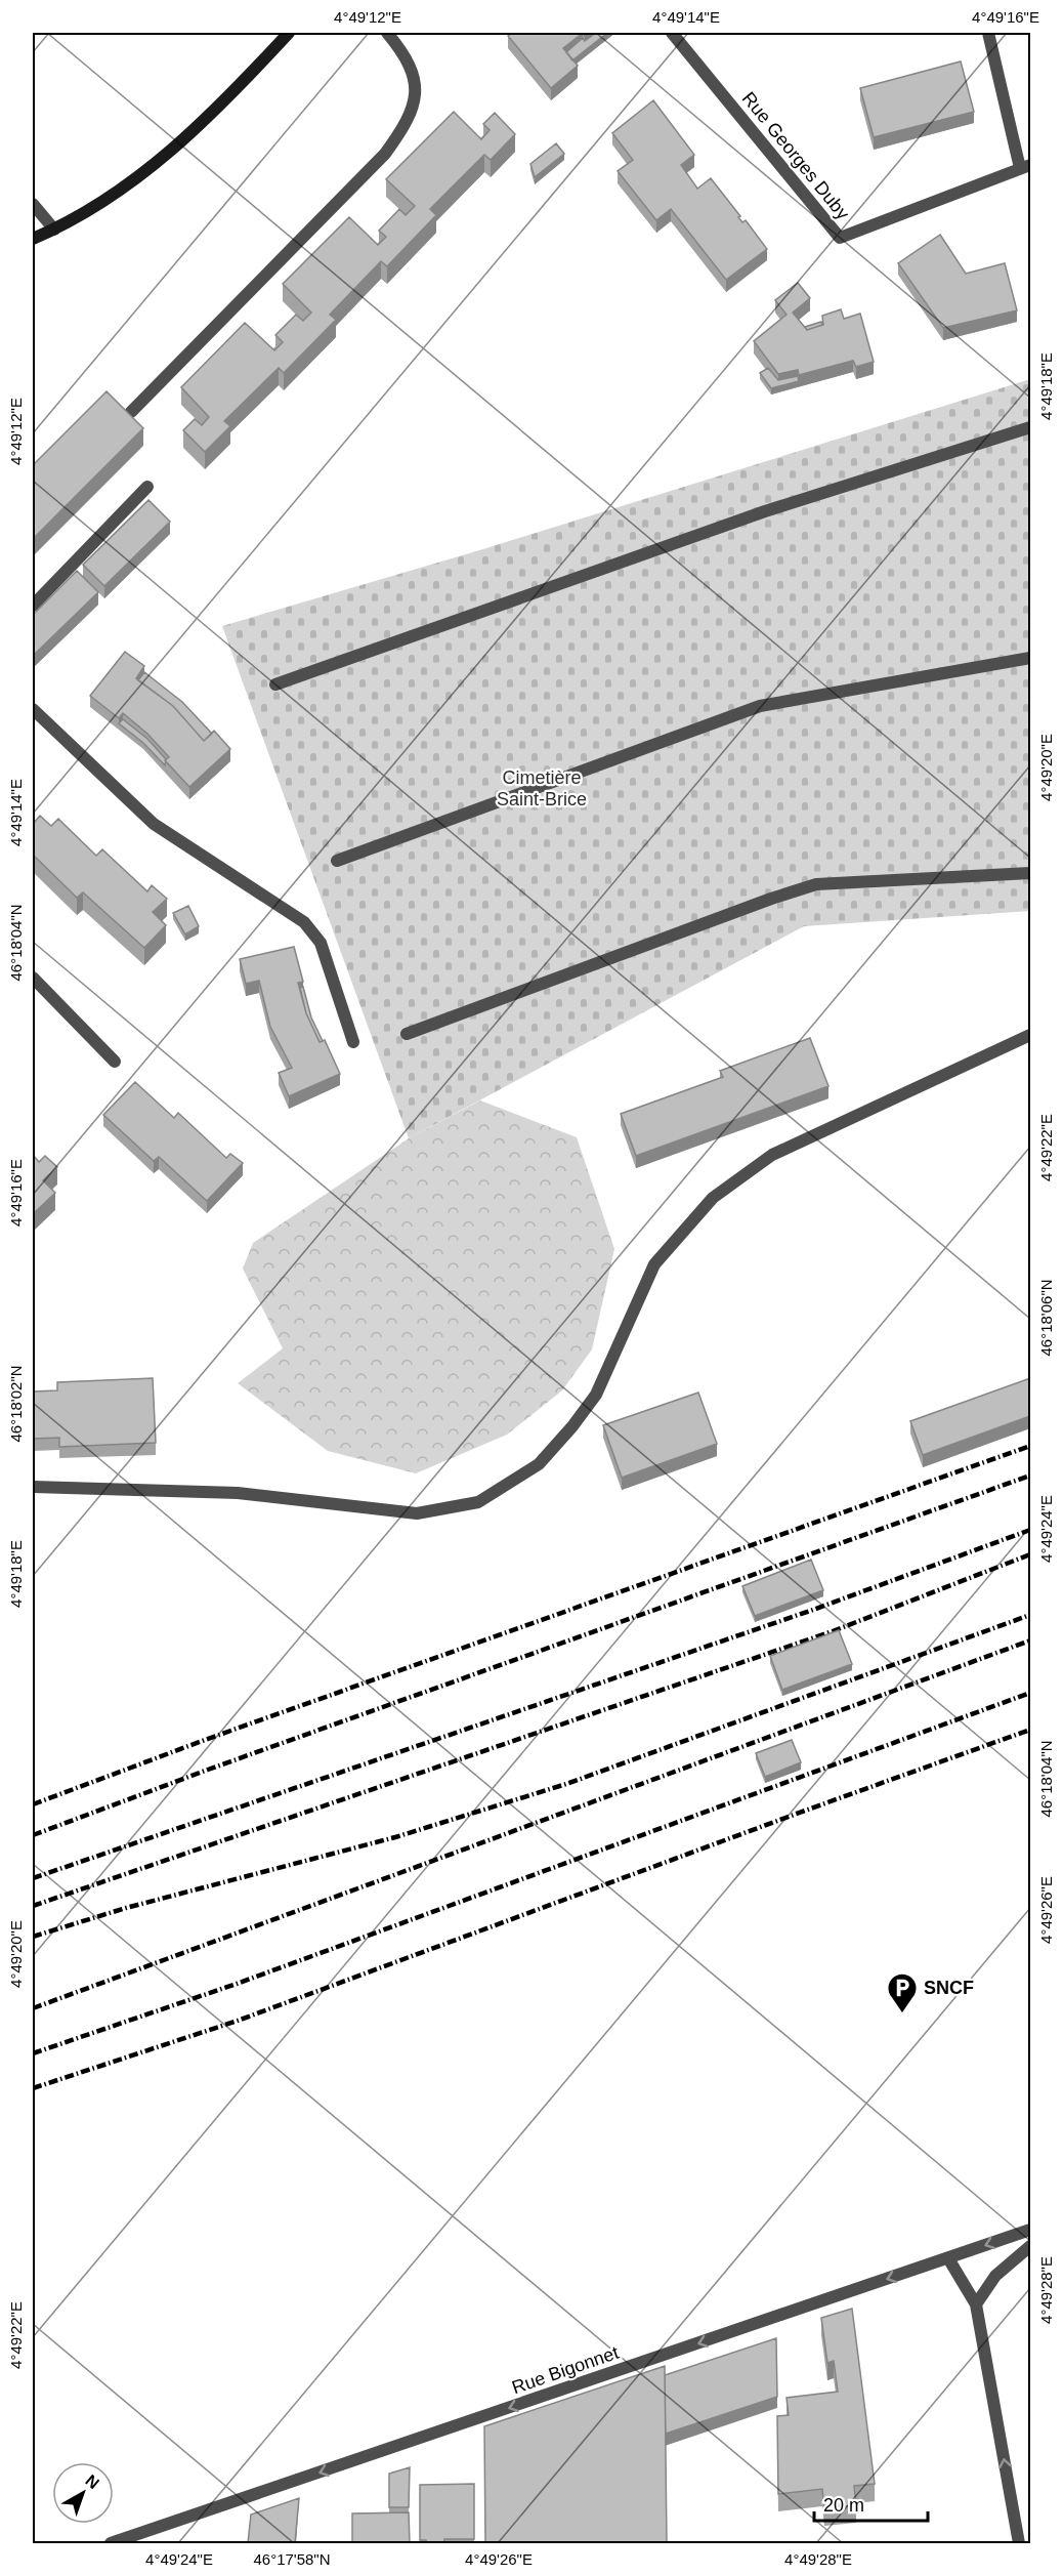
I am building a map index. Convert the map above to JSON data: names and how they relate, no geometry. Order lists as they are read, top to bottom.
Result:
{
  "streets": {
    "street": ["Rue Georges Duby", "Rue Bigonnet"]
  },
  "one_way": ["Rue Bigonnet"],
  "parks": ["Cimetière Saint-Brice"],
  "places": {
    "parking": ["SNCF"]
  },
  "scale_bar": "20 m",
  "north": "top right",
  "coordinates": [
    "4°49'12\"E",
    "4°49'14\"E",
    "4°49'16\"E",
    "4°49'18\"E",
    "4°49'20\"E",
    "46°18'04\"N",
    "4°49'22\"E",
    "46°18'06\"N",
    "46°18'02\"N",
    "4°49'24\"E",
    "4°49'26\"E",
    "4°49'28\"E",
    "46°17'58\"N"
  ]
}
